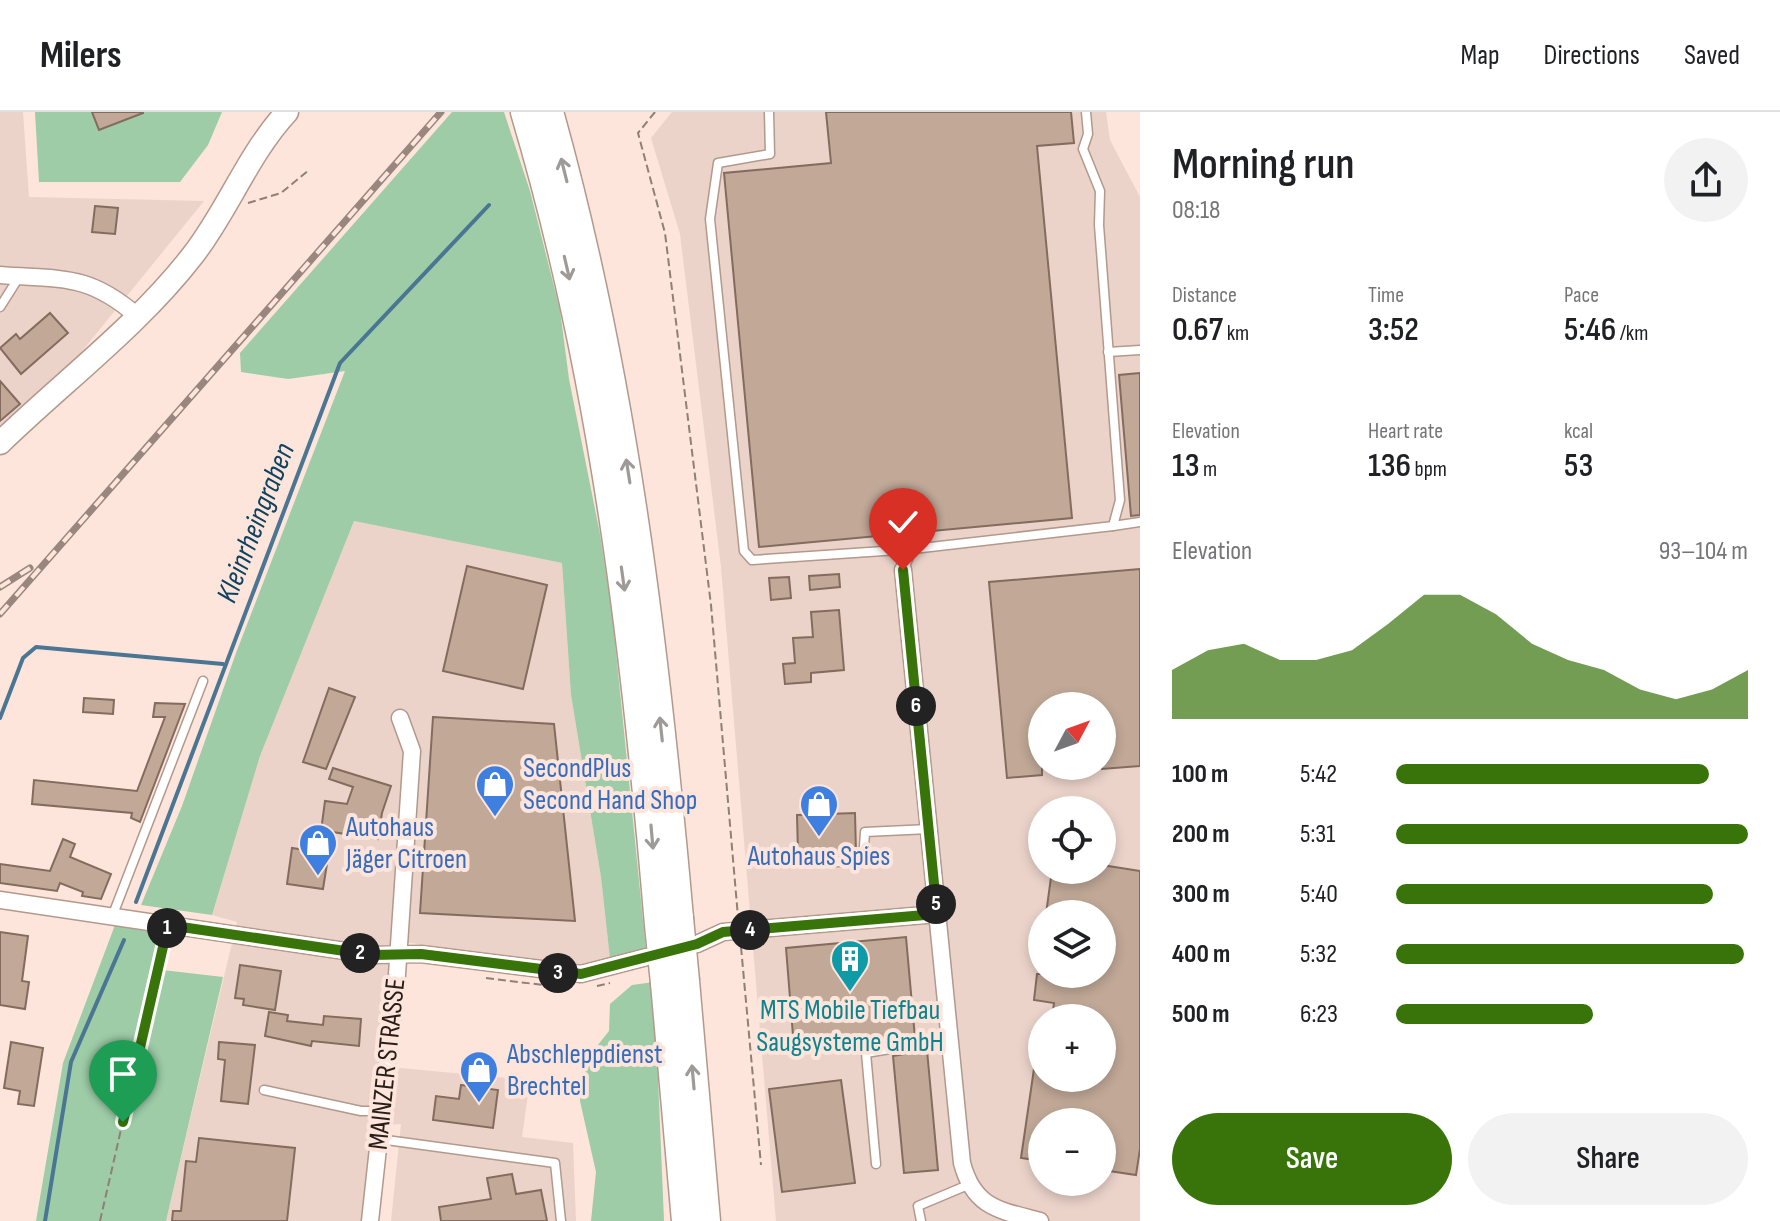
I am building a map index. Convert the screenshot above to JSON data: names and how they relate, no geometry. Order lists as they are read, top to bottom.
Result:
{
  "streets": {
    "street": ["MAINZER STRASSE"]
  },
  "water": ["Kleinrheingraben"],
  "places": {
    "shop": [
      "SecondPlus Second Hand Shop",
      "Autohaus Spies",
      "Autohaus Jäger Citroen",
      "Abschleppdienst Brechtel"
    ],
    "building": ["MTS Mobile Tiefbau Saugsysteme GmbH"]
  },
  "north": "top right",
  "page": {
    "header": "Milers",
    "nav": ["Map", "Directions", "Saved"],
    "heading": ["Morning run", "08:18"],
    "stats": [
      ["Distance", "0.67 km"],
      ["Time", "3:52"],
      ["Pace", "5:46 /km"],
      ["Elevation", "13 m"],
      ["Heart rate", "136 bpm"],
      ["kcal", "53"]
    ],
    "chart": ["Elevation", "93–104 m"],
    "pins": [
      "6",
      "5",
      "1",
      "4",
      "2",
      "3"
    ],
    "map_buttons": ["+", "−"],
    "list": [
      {
        "name": "100 m",
        "note": "5:42"
      },
      {
        "name": "200 m",
        "note": "5:31"
      },
      {
        "name": "300 m",
        "note": "5:40"
      },
      {
        "name": "400 m",
        "note": "5:32"
      },
      {
        "name": "500 m",
        "note": "6:23"
      }
    ],
    "buttons": ["Save", "Share"]
  }
}
